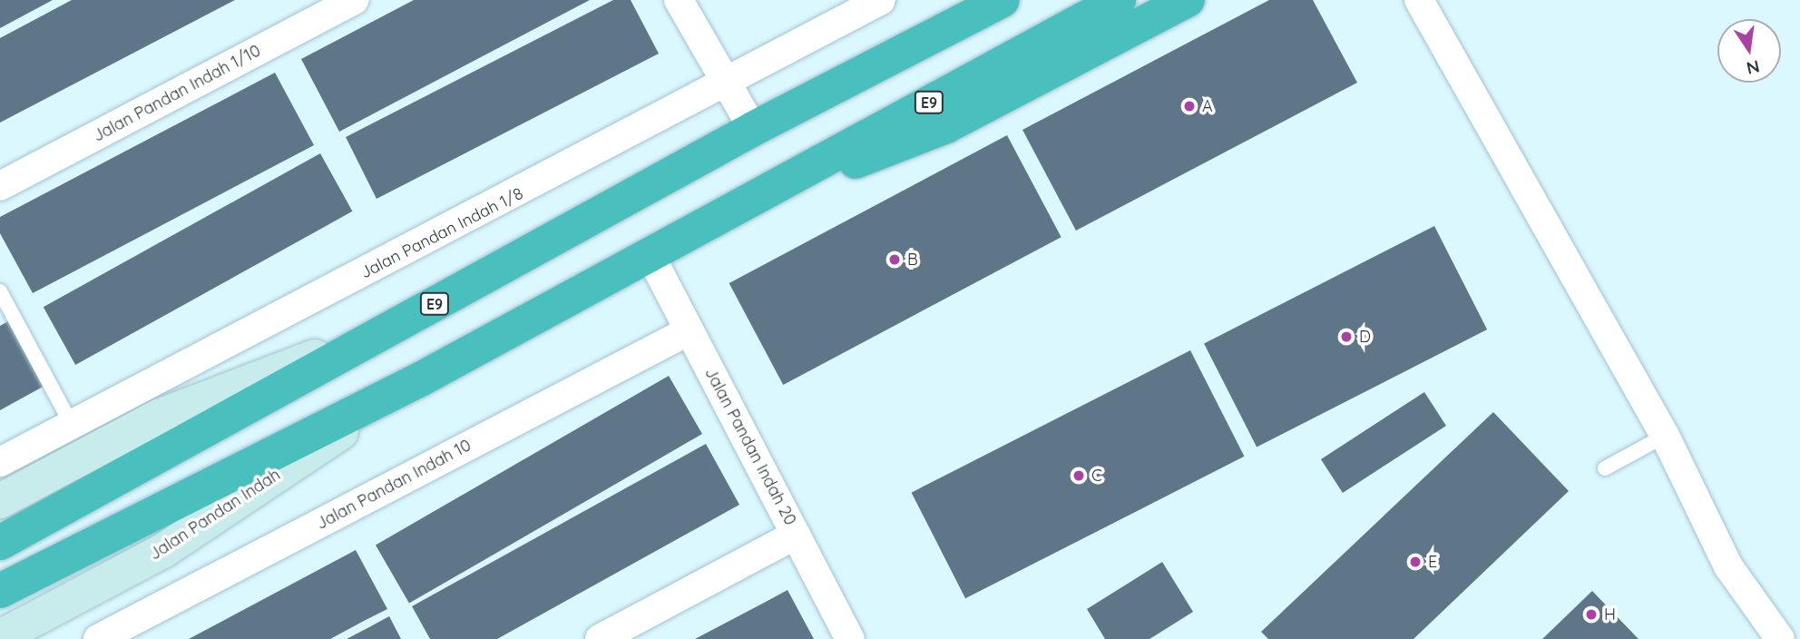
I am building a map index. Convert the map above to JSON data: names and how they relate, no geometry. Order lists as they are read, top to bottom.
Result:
{
  "streets": {
    "highway": ["E9"],
    "main road": ["Jalan Pandan Indah"],
    "street": [
      "Jalan Pandan Indah 1/10",
      "Jalan Pandan Indah 1/8",
      "Jalan Pandan Indah 20",
      "Jalan Pandan Indah 10"
    ]
  },
  "crossings": [
    ["E9", "Jalan Pandan Indah 20"],
    ["E9", "Jalan Pandan Indah"],
    ["Jalan Pandan Indah 20", "Jalan Pandan Indah 10"]
  ],
  "places": [
    "A",
    "B",
    "D",
    "C",
    "E",
    "H"
  ],
  "north": "bottom"
}
